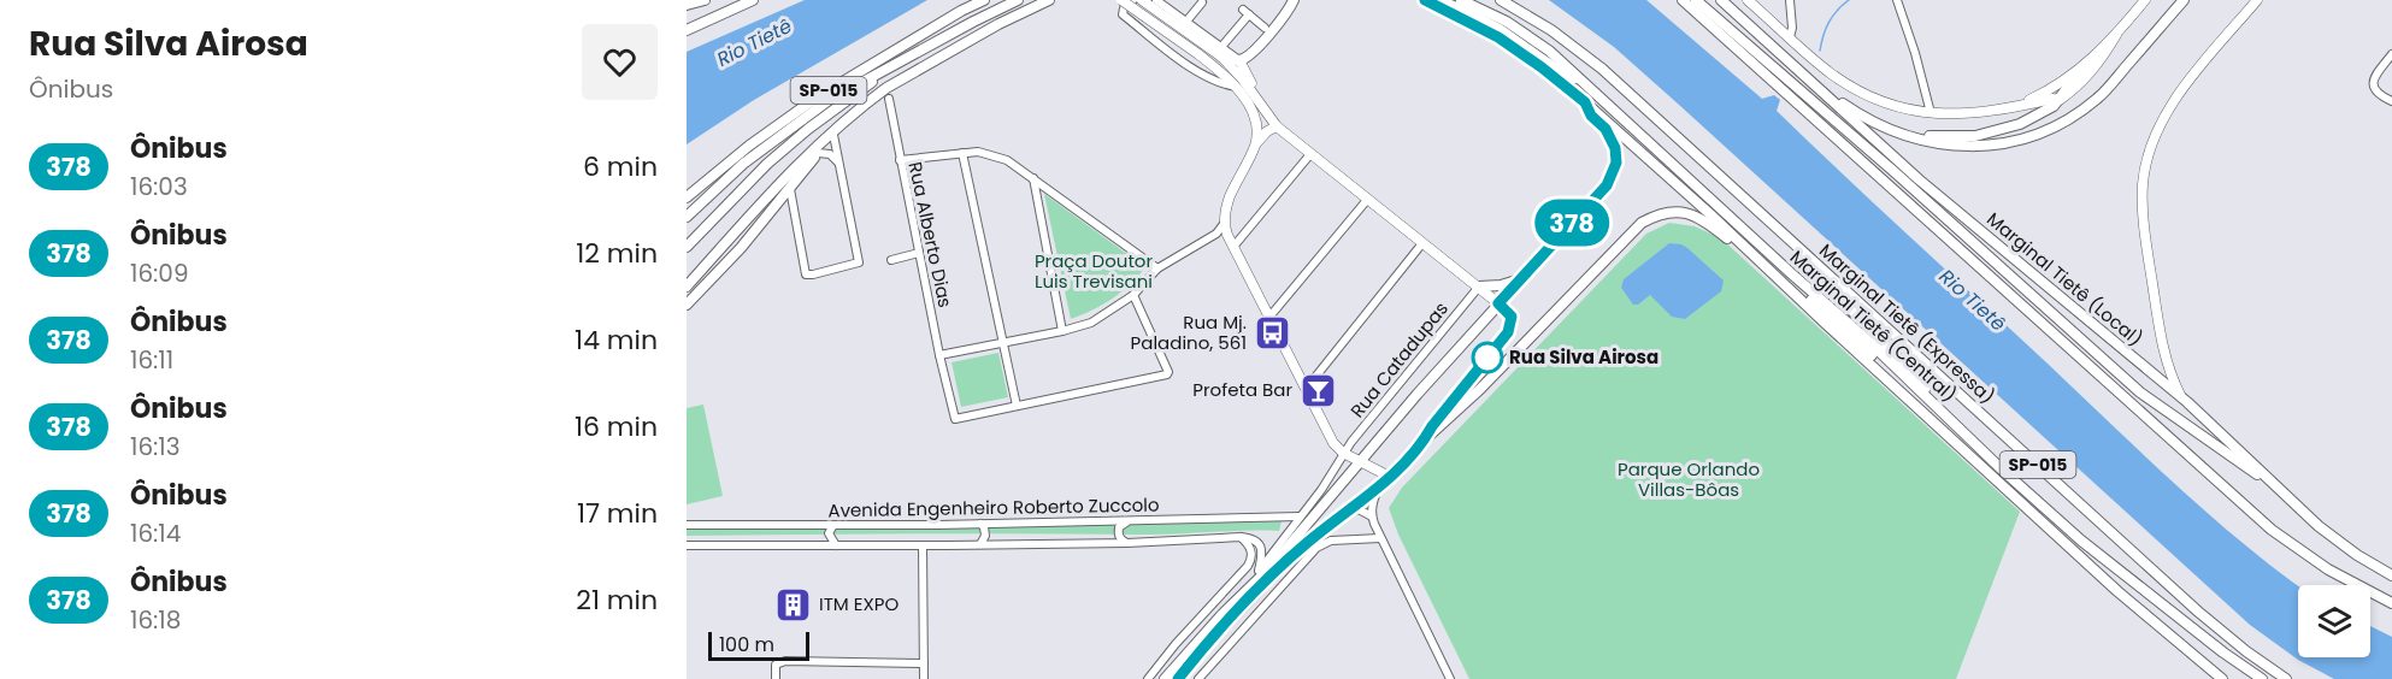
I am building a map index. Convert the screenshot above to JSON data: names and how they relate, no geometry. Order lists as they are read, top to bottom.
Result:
{
  "streets": {
    "highway": [
      "SP-015",
      "Marginal Tietê (Local)",
      "Marginal Tietê (Expressa)",
      "Marginal Tietê (Central)"
    ],
    "street": ["Rua Alberto Dias", "Rua Catadupas", "Avenida Engenheiro Roberto Zuccolo"]
  },
  "crossings": [
    ["Rua Catadupas", "Avenida Engenheiro Roberto Zuccolo"]
  ],
  "water": ["Rio Tietê"],
  "parks": ["Praça Doutor Luis Trevisani", "Parque Orlando Villas-Bôas"],
  "places": {
    "bus stop": ["Rua Mj. Paladino, 561"],
    "other": ["Rua Silva Airosa"],
    "bar": ["Profeta Bar"],
    "building": ["ITM EXPO"]
  },
  "lines": ["bus line 378"],
  "scale_bar": "100 m",
  "page": {
    "heading": ["Rua Silva Airosa", "Ônibus"],
    "on_map": "378",
    "list": [
      {
        "mark": "378",
        "name": "Ônibus",
        "note": "16:03",
        "value": "6 min"
      },
      {
        "mark": "378",
        "name": "Ônibus",
        "note": "16:09",
        "value": "12 min"
      },
      {
        "mark": "378",
        "name": "Ônibus",
        "note": "16:11",
        "value": "14 min"
      },
      {
        "mark": "378",
        "name": "Ônibus",
        "note": "16:13",
        "value": "16 min"
      },
      {
        "mark": "378",
        "name": "Ônibus",
        "note": "16:14",
        "value": "17 min"
      },
      {
        "mark": "378",
        "name": "Ônibus",
        "note": "16:18",
        "value": "21 min"
      }
    ],
    "scale": "100 m"
  }
}
